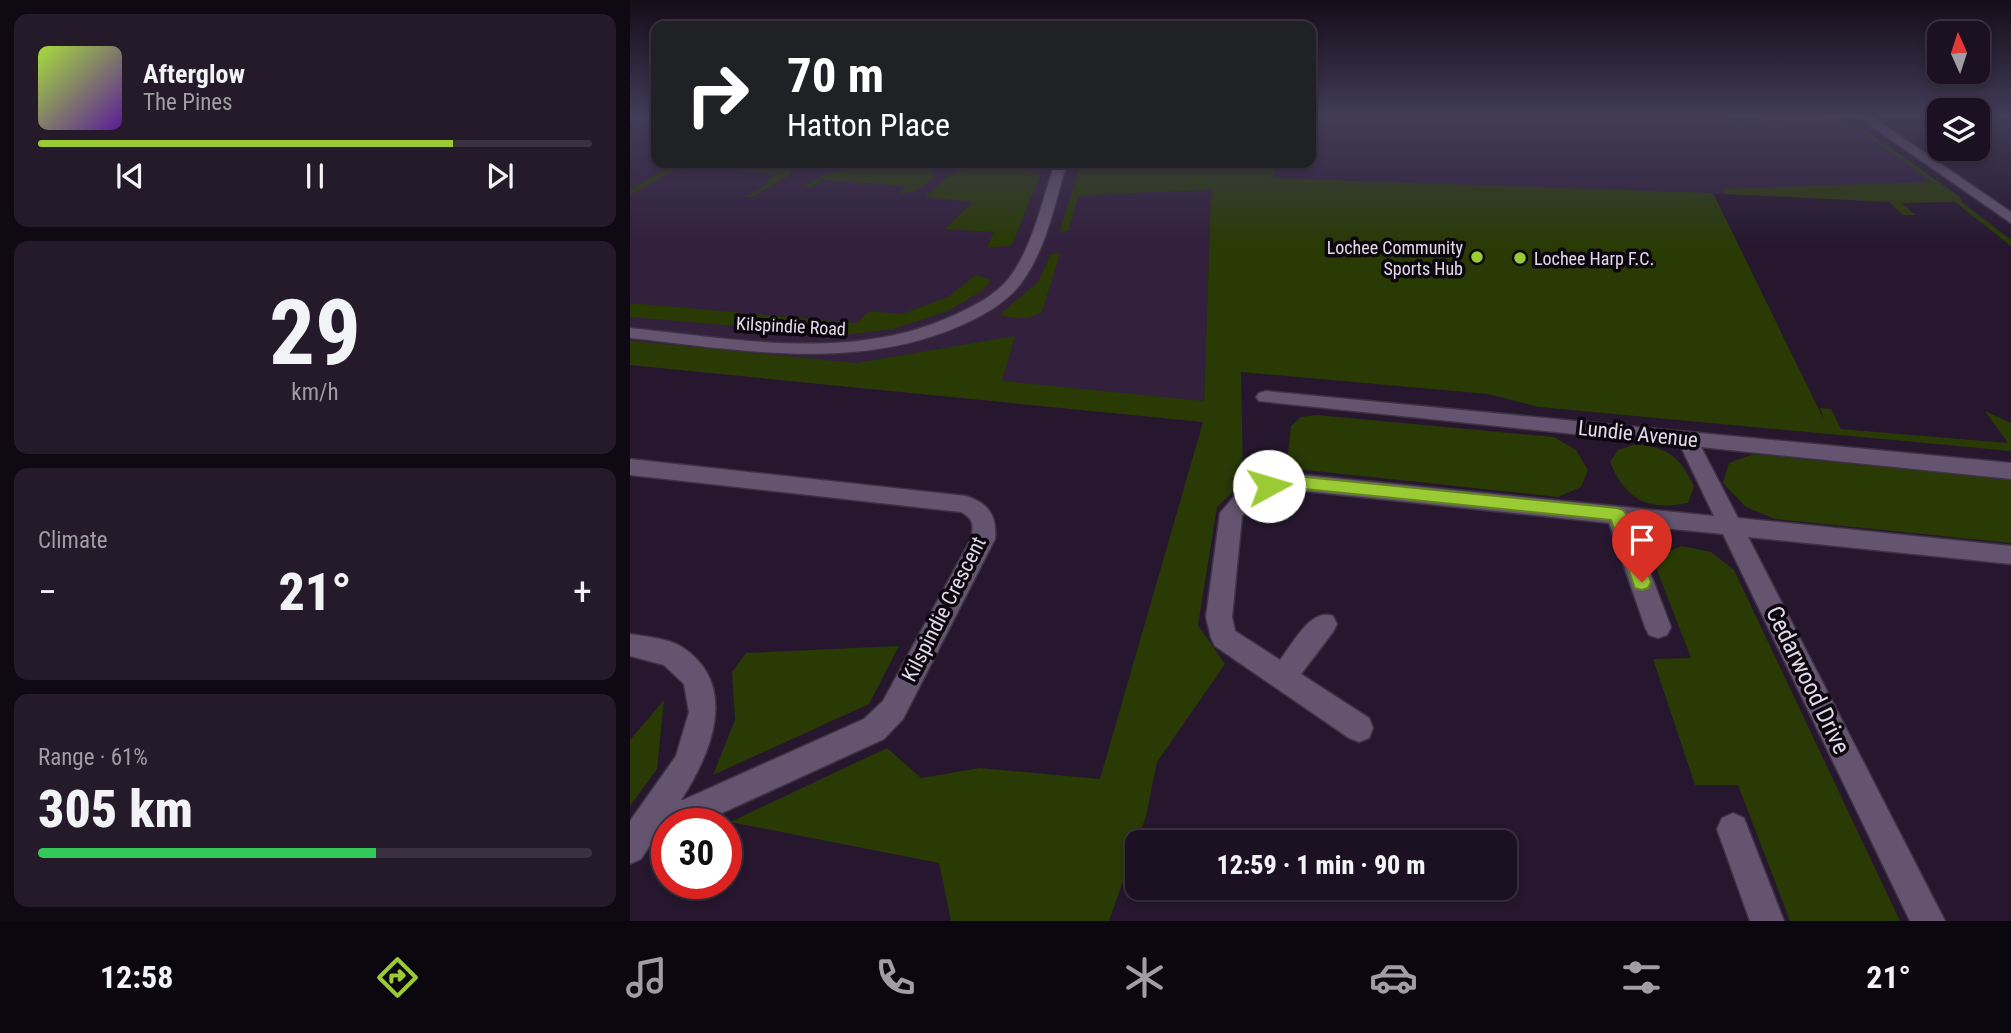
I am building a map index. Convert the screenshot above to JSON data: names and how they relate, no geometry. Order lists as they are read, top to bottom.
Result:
{
  "streets": {
    "street": [
      "Kilspindie Road",
      "Lundie Avenue",
      "Kilspindie Crescent",
      "Cedarwood Drive"
    ]
  },
  "crossings": [
    ["Lundie Avenue", "Cedarwood Drive"]
  ],
  "places": ["Lochee Community Sports Hub", "Lochee Harp F.C."],
  "north": "top",
  "page": {
    "turn": ["70 m", "Hatton Place"],
    "song": ["Afterglow", "The Pines"],
    "tile": [
      ["29", "km/h"],
      "Climate",
      ["Range · 61%", "305 km"]
    ],
    "heat": ["−", "21°", "+"],
    "limit": "30",
    "trip": "12:59 · 1 min · 90 m",
    "tabs": ["12:58", "21°"]
  }
}
